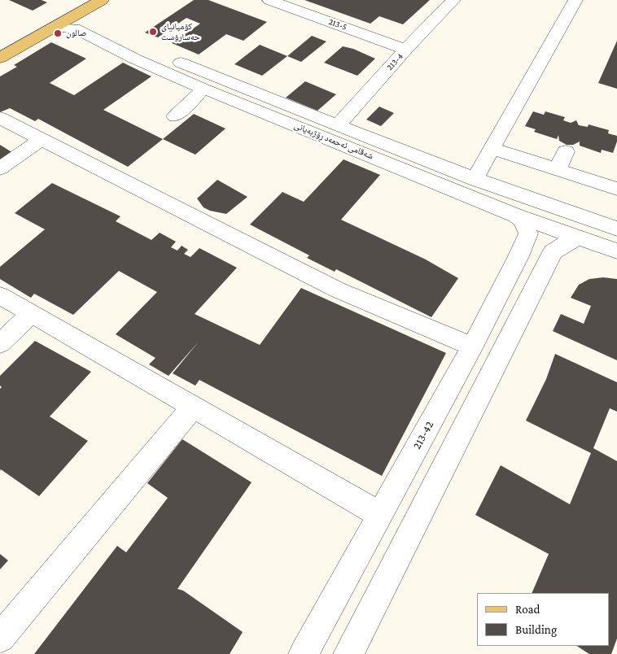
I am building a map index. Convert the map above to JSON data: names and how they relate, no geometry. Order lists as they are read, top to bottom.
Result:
{
  "streets": {
    "street": [
      "213-5",
      "213-4",
      "شەقامی ئەحمەد ڕۆژبەیانی",
      "213-42"
    ]
  },
  "crossings": [
    ["213-5", "213-4"],
    ["213-4", "شەقامی ئەحمەد ڕۆژبەیانی"],
    ["شەقامی ئەحمەد ڕۆژبەیانی", "213-42"]
  ],
  "places": ["کۆمپانیای حەسارۆست", "صالون"],
  "legend": ["Road", "Building"]
}
